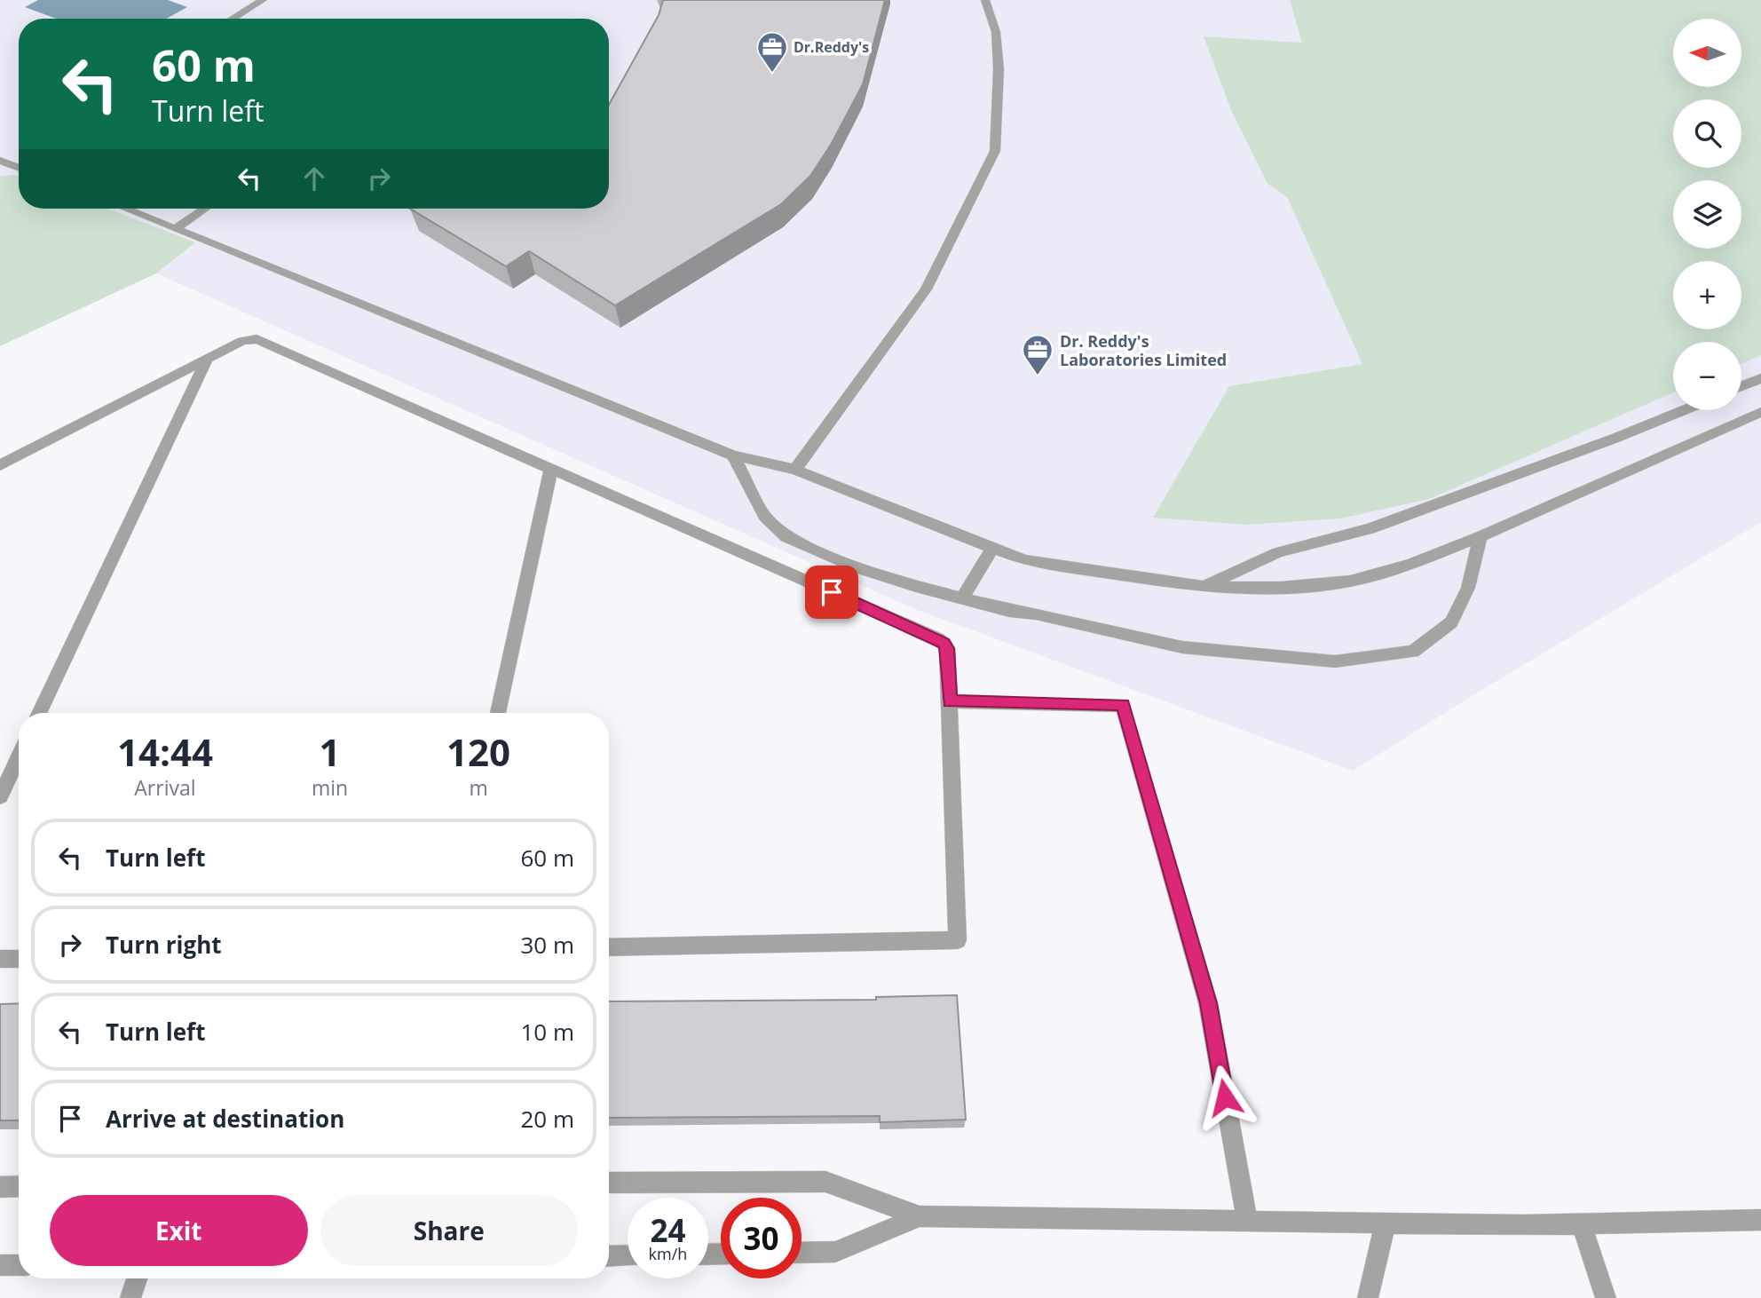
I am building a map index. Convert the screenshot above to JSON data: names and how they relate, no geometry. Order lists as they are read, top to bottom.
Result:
{
  "places": {
    "office": ["Dr.Reddy's", "Dr. Reddy's Laboratories Limited"]
  },
  "north": "left",
  "page": {
    "map_buttons": ["+", "−"],
    "turn": ["60 m", "Turn left"],
    "eta": [
      "14:44",
      "Arrival",
      "1",
      "min",
      "120",
      "m"
    ],
    "list": [
      {
        "name": "Turn left",
        "value": "60 m"
      },
      {
        "name": "Turn right",
        "value": "30 m"
      },
      {
        "name": "Turn left",
        "value": "10 m"
      },
      {
        "name": "Arrive at destination",
        "value": "20 m"
      }
    ],
    "buttons": ["Exit", "Share"],
    "speed": "24 km/h",
    "limit": "30"
  }
}
